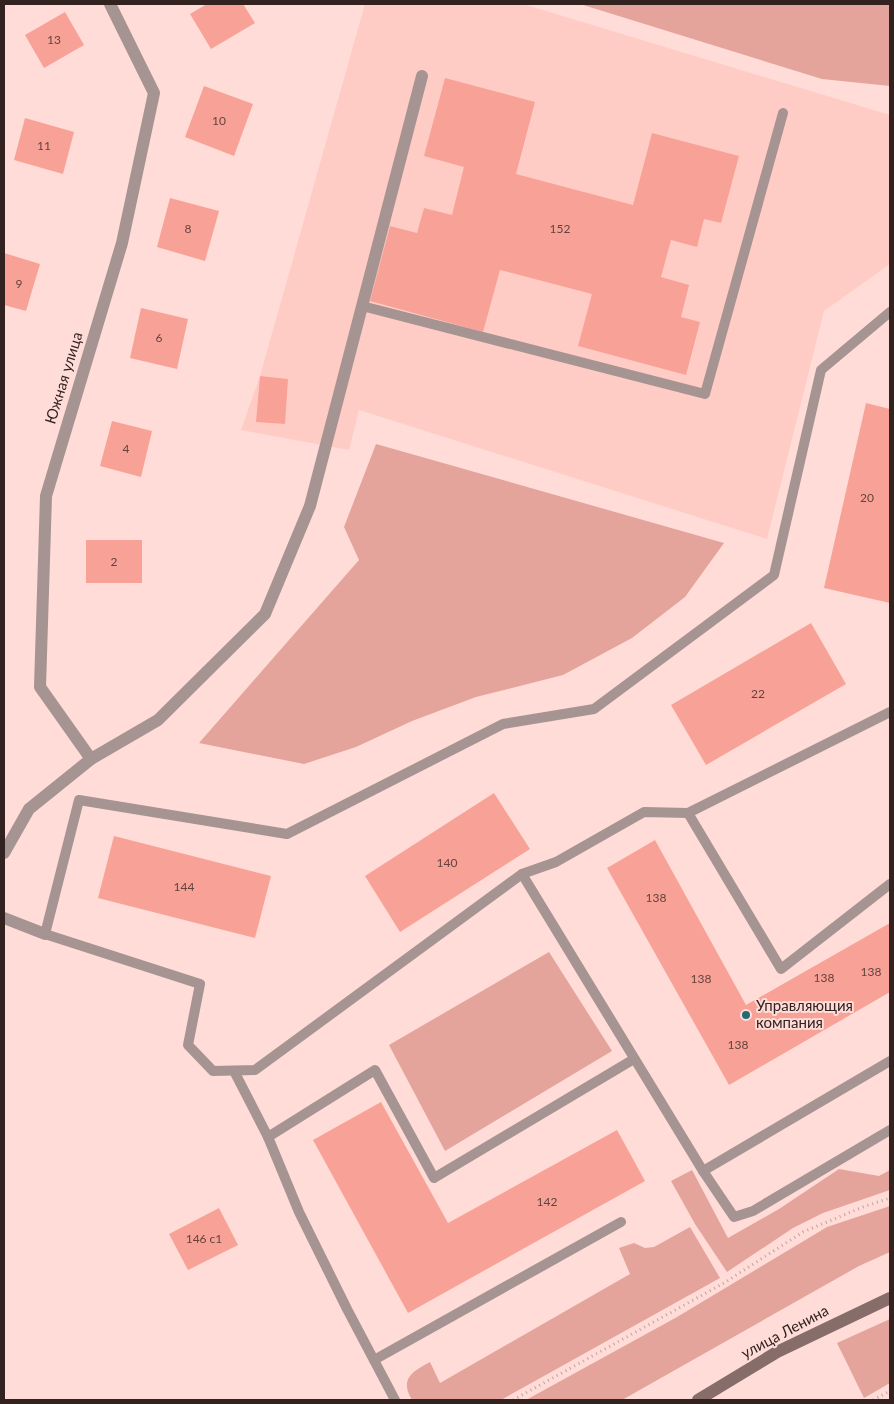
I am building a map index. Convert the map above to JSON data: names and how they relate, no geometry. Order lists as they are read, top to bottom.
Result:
{
  "streets": {
    "main road": ["улица Ленина"],
    "street": ["Южная улица"]
  },
  "places": ["Управляющия компания"],
  "house_numbers": [
    "13",
    "10",
    "11",
    "8",
    "152",
    "9",
    "6",
    "4",
    "20",
    "2",
    "22",
    "140",
    "144",
    "138",
    "138",
    "138",
    "138",
    "138",
    "142",
    "146 с1"
  ]
}
